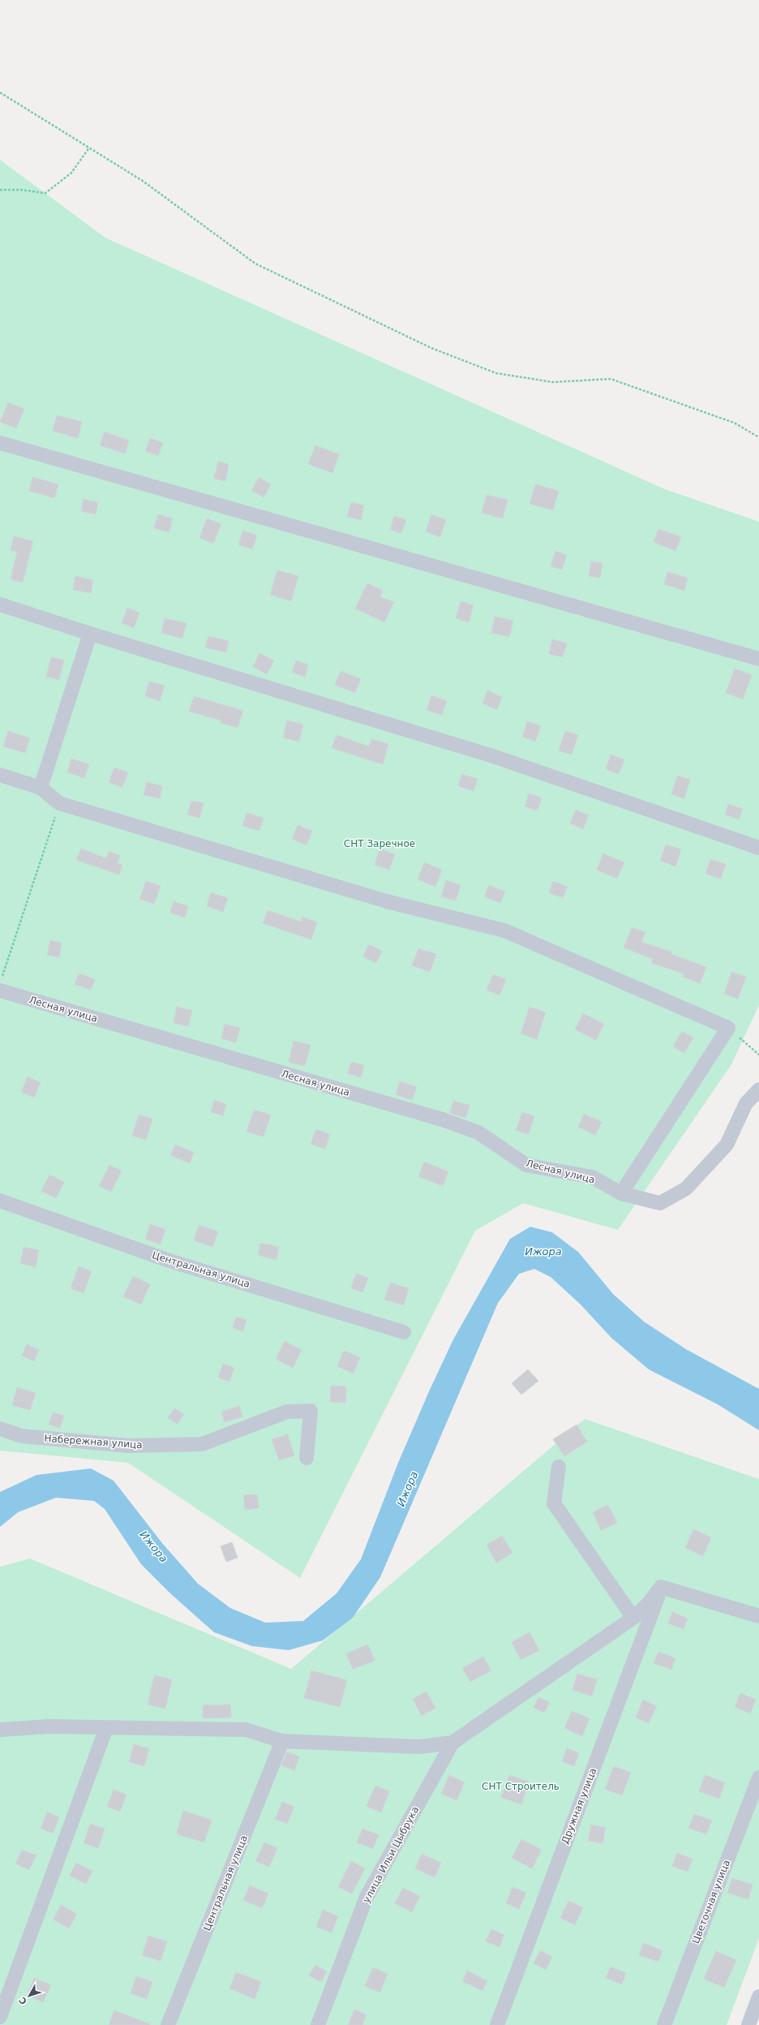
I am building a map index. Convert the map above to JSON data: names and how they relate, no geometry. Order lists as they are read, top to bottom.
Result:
{
  "streets": {
    "street": [
      "Лесная улица",
      "Центральная улица",
      "Набережная улица",
      "Дружная улица",
      "улица Ильи Цыбрука",
      "Цветочная улица"
    ]
  },
  "water": ["Ижора"],
  "parks": ["СНТ Заречное", "СНТ Строитель"],
  "north": "bottom left"
}
